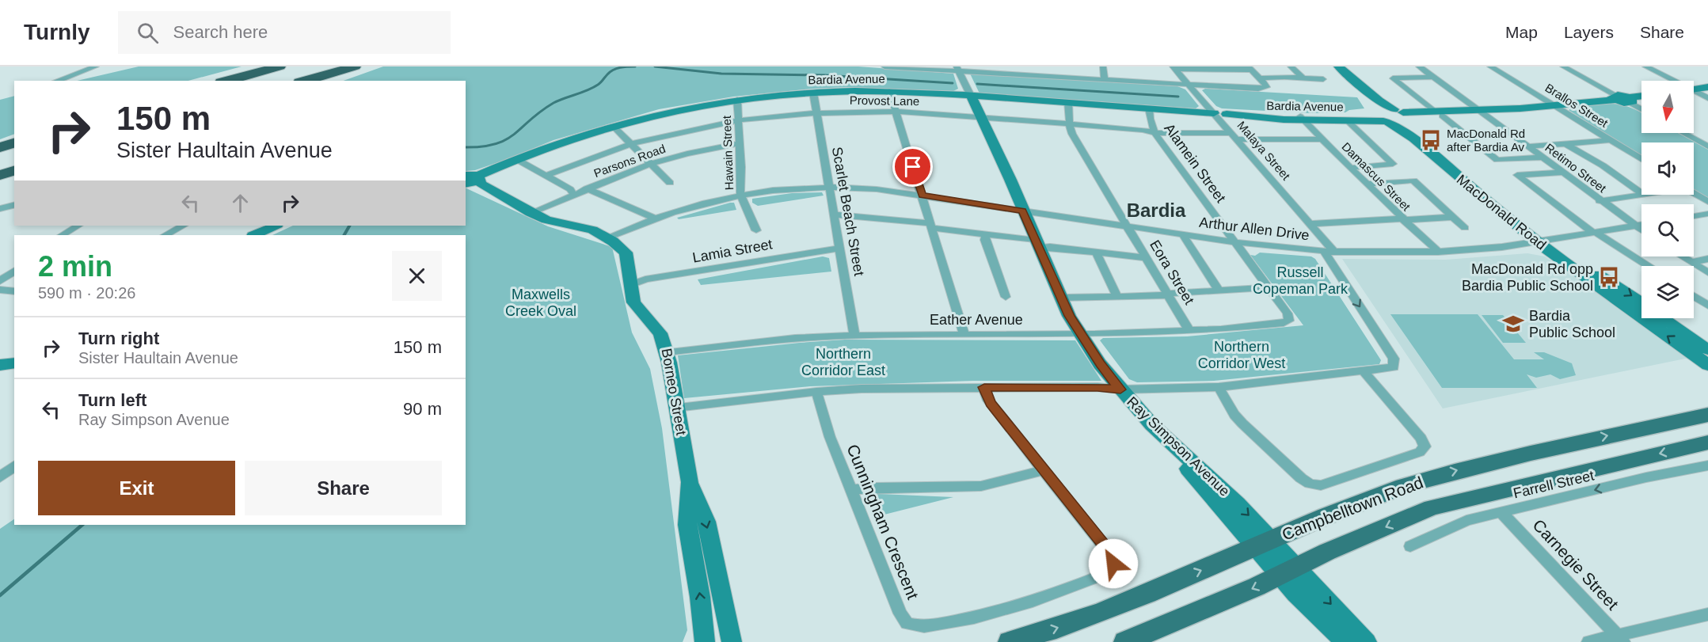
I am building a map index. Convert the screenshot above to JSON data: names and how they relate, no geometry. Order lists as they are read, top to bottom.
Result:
{
  "streets": {
    "main road": ["Campbelltown Road"],
    "street": [
      "Bardia Avenue",
      "Provost Lane",
      "Brallos Street",
      "Malaya Street",
      "Hawain Street",
      "Parsons Road",
      "Alamein Street",
      "Retimo Street",
      "Damascus Street",
      "Scarlet Beach Street",
      "MacDonald Road",
      "Arthur Allen Drive",
      "Lamia Street",
      "Eora Street",
      "Eather Avenue",
      "Borneo Street",
      "Ray Simpson Avenue",
      "Farrell Street",
      "Cunningham Crescent",
      "Carnegie Street"
    ]
  },
  "crossings": [
    ["Bardia Avenue", "Malaya Street"],
    ["Bardia Avenue", "Hawain Street"],
    ["Bardia Avenue", "Alamein Street"],
    ["Bardia Avenue", "Damascus Street"],
    ["Bardia Avenue", "Scarlet Beach Street"],
    ["Bardia Avenue", "MacDonald Road"],
    ["Bardia Avenue", "Eora Street"],
    ["Bardia Avenue", "Borneo Street"],
    ["Bardia Avenue", "Ray Simpson Avenue"],
    ["Provost Lane", "Malaya Street"],
    ["Provost Lane", "Hawain Street"],
    ["Provost Lane", "Alamein Street"],
    ["Provost Lane", "Damascus Street"],
    ["Provost Lane", "Scarlet Beach Street"],
    ["Provost Lane", "Eora Street"],
    ["Provost Lane", "Ray Simpson Avenue"],
    ["Malaya Street", "Arthur Allen Drive"],
    ["Hawain Street", "Parsons Road"],
    ["Hawain Street", "Arthur Allen Drive"],
    ["Parsons Road", "Borneo Street"],
    ["Alamein Street", "Arthur Allen Drive"],
    ["Alamein Street", "Eather Avenue"],
    ["Retimo Street", "Arthur Allen Drive"],
    ["Damascus Street", "Arthur Allen Drive"],
    ["Scarlet Beach Street", "Arthur Allen Drive"],
    ["Scarlet Beach Street", "Lamia Street"],
    ["Scarlet Beach Street", "Eather Avenue"],
    ["MacDonald Road", "Arthur Allen Drive"],
    ["Arthur Allen Drive", "Eora Street"],
    ["Arthur Allen Drive", "Borneo Street"],
    ["Arthur Allen Drive", "Ray Simpson Avenue"],
    ["Lamia Street", "Borneo Street"],
    ["Eora Street", "Eather Avenue"],
    ["Eather Avenue", "Borneo Street"],
    ["Eather Avenue", "Ray Simpson Avenue"],
    ["Ray Simpson Avenue", "Campbelltown Road"],
    ["Farrell Street", "Carnegie Street"]
  ],
  "one_way": ["Farrell Street"],
  "districts": ["Bardia"],
  "parks": [
    "Russell Copeman Park",
    "Maxwells Creek Oval",
    "Northern Corridor West",
    "Northern Corridor East"
  ],
  "places": {
    "bus stop": ["MacDonald Rd after Bardia Av", "MacDonald Rd opp Bardia Public School"],
    "school or university": ["Bardia Public School"]
  },
  "north": "bottom",
  "page": {
    "header": "Turnly",
    "search": "Search here",
    "nav": ["Map", "Layers", "Share"],
    "turn": ["150 m", "Sister Haultain Avenue"],
    "heading": ["2 min", "590 m · 20:26"],
    "list": [
      {
        "name": "Turn right",
        "note": "Sister Haultain Avenue",
        "value": "150 m"
      },
      {
        "name": "Turn left",
        "note": "Ray Simpson Avenue",
        "value": "90 m"
      }
    ],
    "buttons": ["Exit", "Share"]
  }
}
